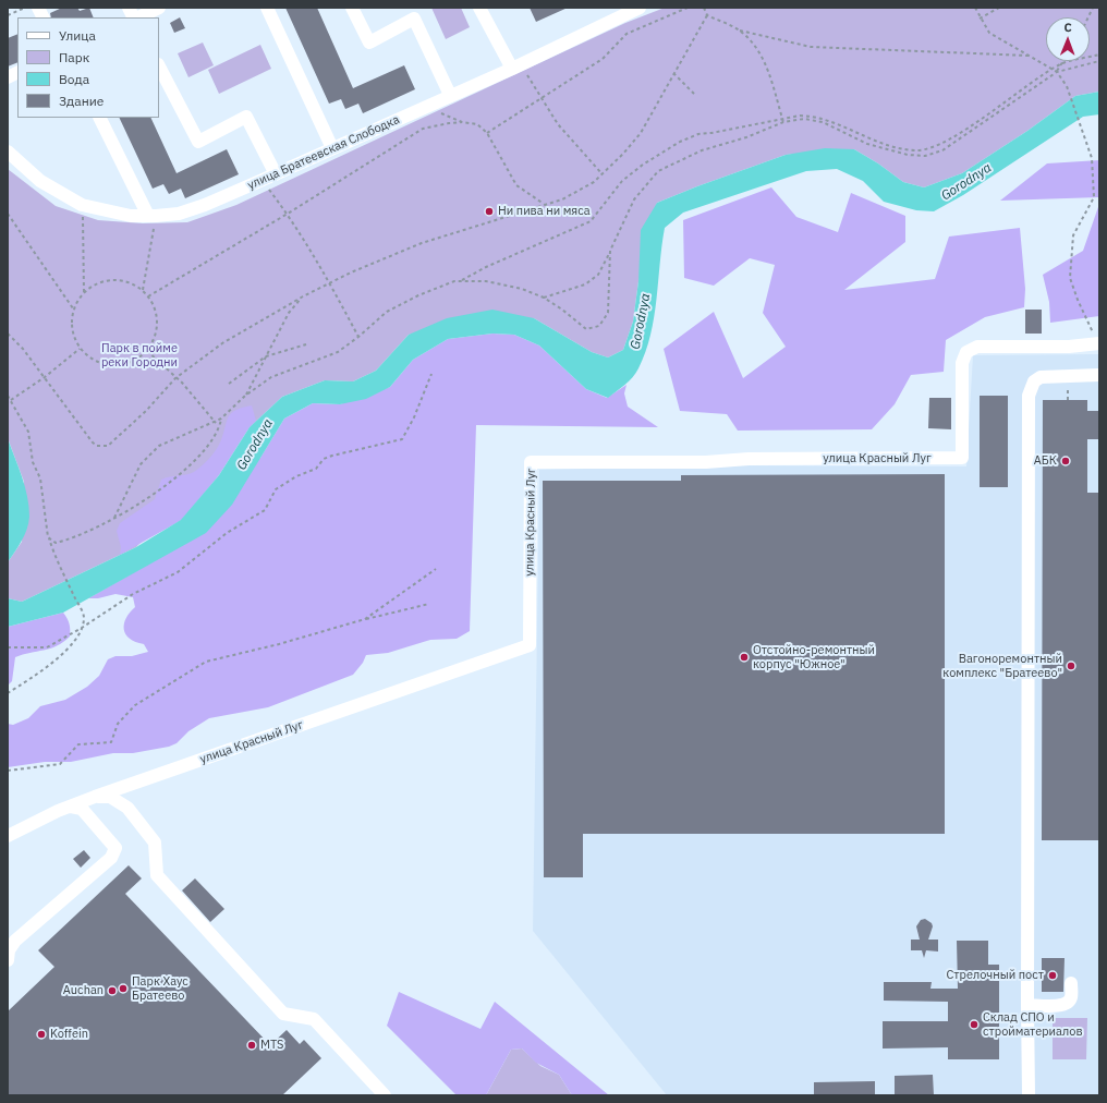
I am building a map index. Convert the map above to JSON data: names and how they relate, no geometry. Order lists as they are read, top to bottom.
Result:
{
  "streets": {
    "street": ["улица Братеевская Слободка", "улица Красный Луг"]
  },
  "water": ["Gorodnya"],
  "parks": ["Парк в пойме реки Городни"],
  "places": [
    "Ни пива ни мяса",
    "АБК",
    "Отстойно-ремонтный корпус \"Южное\"",
    "Вагоноремонтный комплекс \"Братеево\"",
    "Стрелочный пост",
    "Парк Хаус Братеево",
    "Auchan",
    "Склад СПО и стройматериалов",
    "Koffein",
    "MTS"
  ],
  "legend": [
    "Улица",
    "Парк",
    "Вода",
    "Здание"
  ],
  "north": "top"
}
